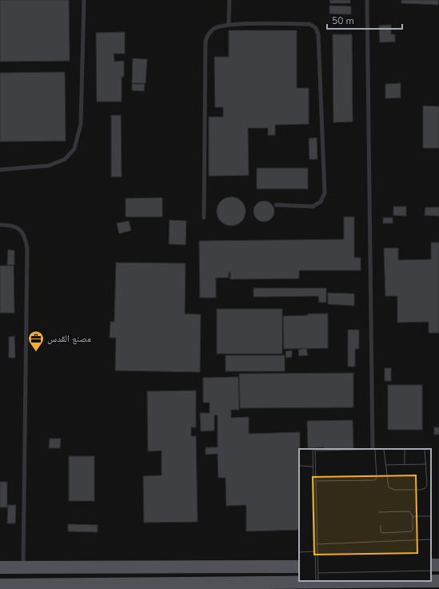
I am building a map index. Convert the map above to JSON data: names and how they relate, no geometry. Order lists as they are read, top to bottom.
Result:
{
  "places": {
    "office": ["مصنع القدس"]
  },
  "scale_bar": "50 m"
}
